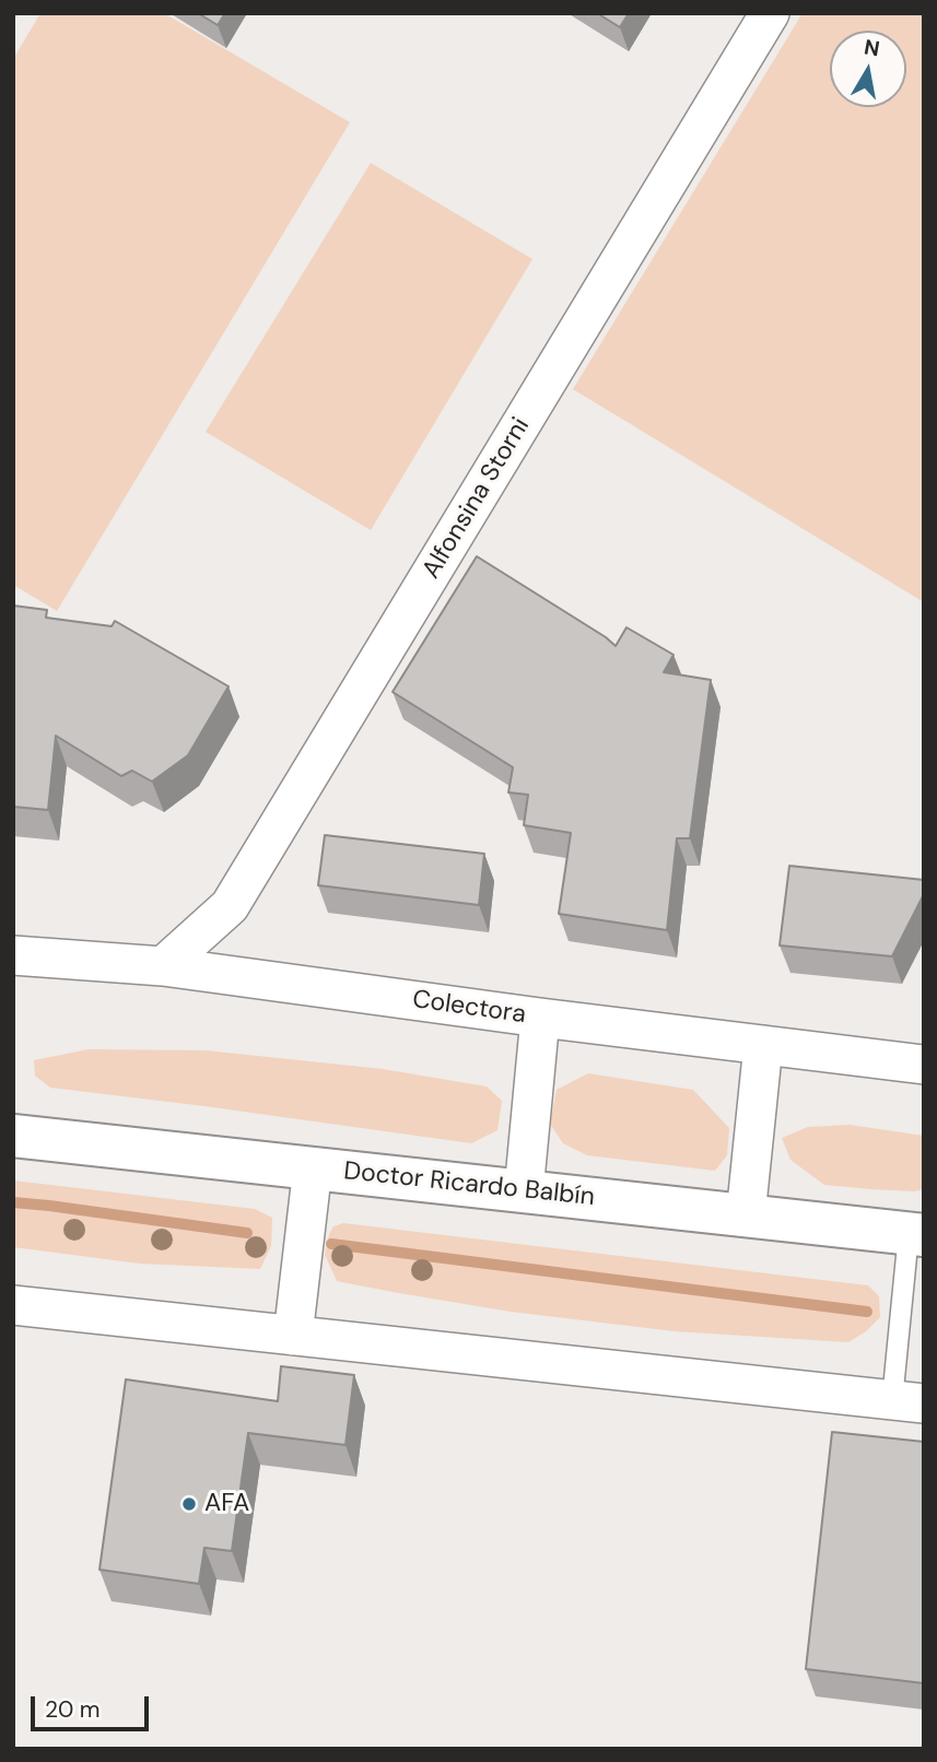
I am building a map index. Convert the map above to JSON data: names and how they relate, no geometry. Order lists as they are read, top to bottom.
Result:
{
  "streets": {
    "main road": ["Doctor Ricardo Balbín"],
    "street": ["Alfonsina Storni", "Colectora"]
  },
  "crossings": [
    ["Alfonsina Storni", "Colectora"]
  ],
  "places": ["AFA"],
  "scale_bar": "20 m",
  "north": "top"
}
